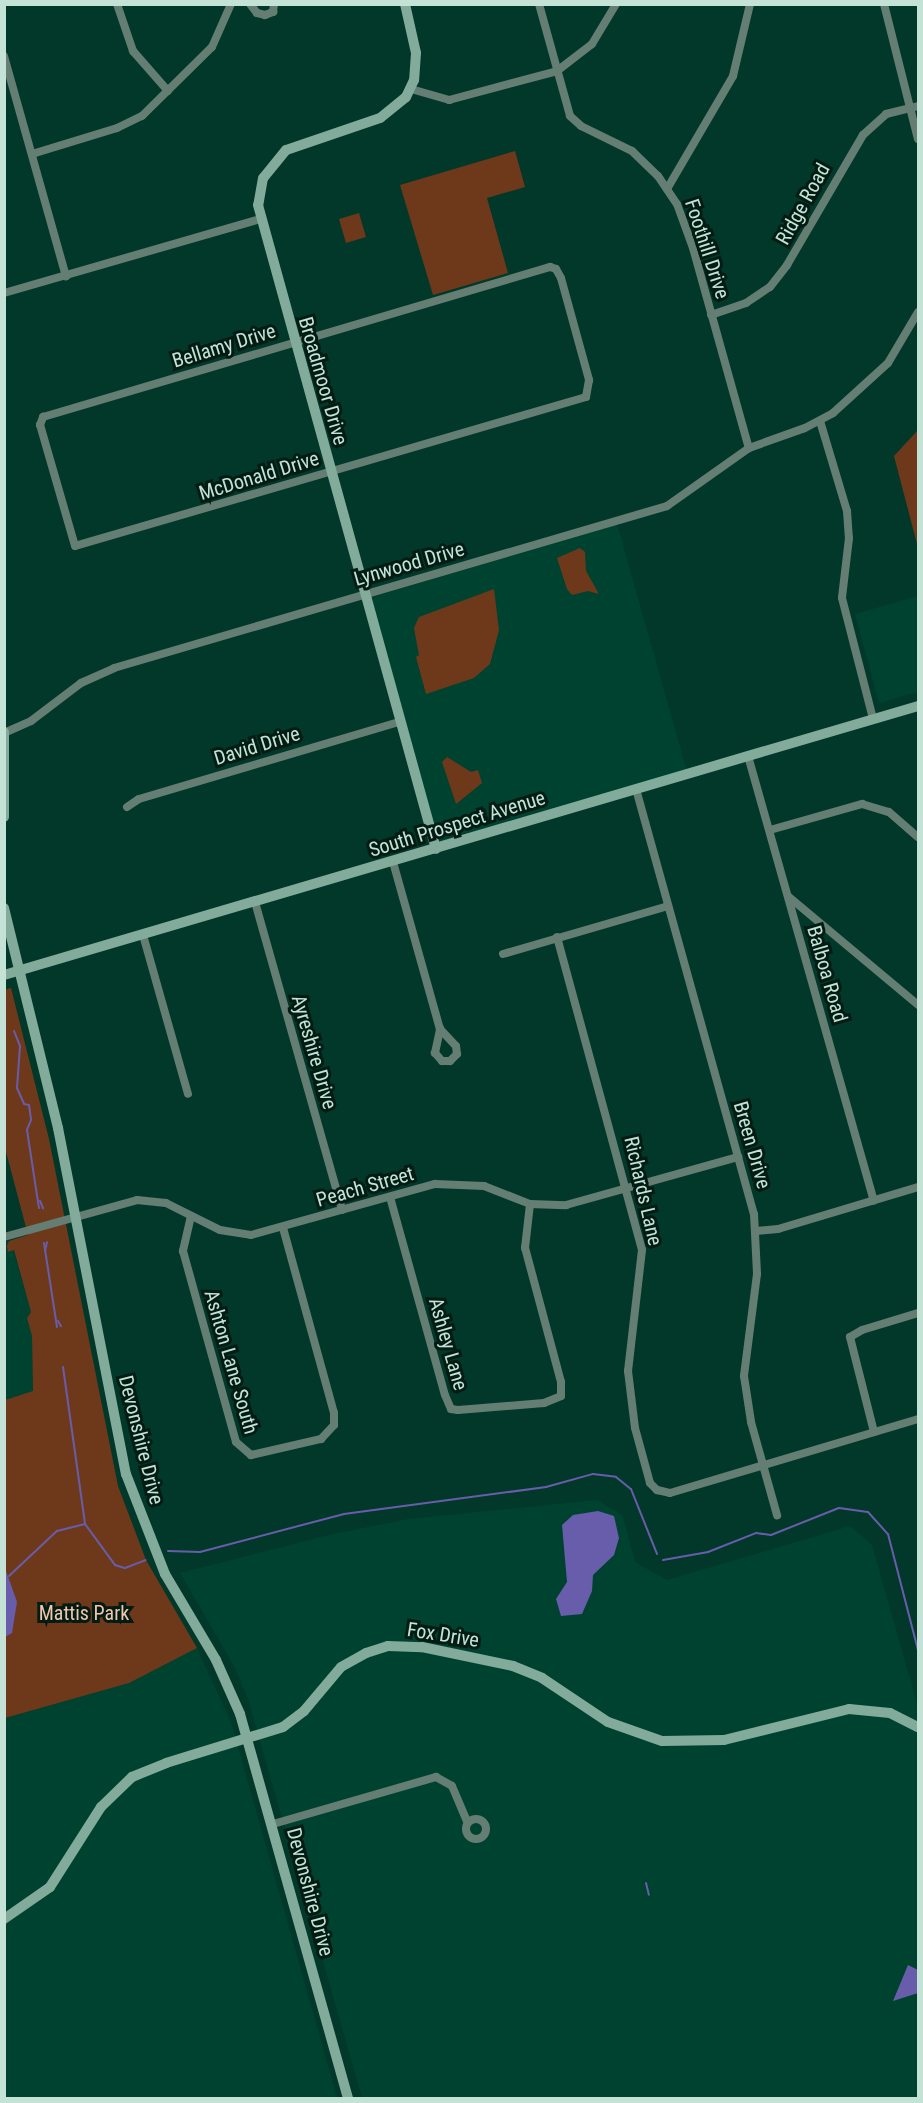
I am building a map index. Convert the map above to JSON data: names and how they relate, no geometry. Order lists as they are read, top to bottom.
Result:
{
  "streets": {
    "street": [
      "Ridge Road",
      "Foothill Drive",
      "Bellamy Drive",
      "Broadmoor Drive",
      "McDonald Drive",
      "Lynwood Drive",
      "David Drive",
      "South Prospect Avenue",
      "Balboa Road",
      "Ayreshire Drive",
      "Breen Drive",
      "Peach Street",
      "Richards Lane",
      "Ashley Lane",
      "Ashton Lane South",
      "Devonshire Drive",
      "Fox Drive"
    ]
  },
  "crossings": [
    ["Ridge Road", "Foothill Drive"],
    ["Foothill Drive", "Lynwood Drive"],
    ["Bellamy Drive", "Broadmoor Drive"],
    ["Bellamy Drive", "McDonald Drive"],
    ["Broadmoor Drive", "McDonald Drive"],
    ["Broadmoor Drive", "Lynwood Drive"],
    ["Broadmoor Drive", "David Drive"],
    ["Broadmoor Drive", "South Prospect Avenue"],
    ["South Prospect Avenue", "Balboa Road"],
    ["South Prospect Avenue", "Ayreshire Drive"],
    ["South Prospect Avenue", "Breen Drive"],
    ["South Prospect Avenue", "Devonshire Drive"],
    ["Ayreshire Drive", "Peach Street"],
    ["Breen Drive", "Peach Street"],
    ["Breen Drive", "Richards Lane"],
    ["Peach Street", "Richards Lane"],
    ["Peach Street", "Ashley Lane"],
    ["Peach Street", "Ashton Lane South"],
    ["Peach Street", "Devonshire Drive"],
    ["Devonshire Drive", "Fox Drive"]
  ],
  "parks": ["Mattis Park"]
}
